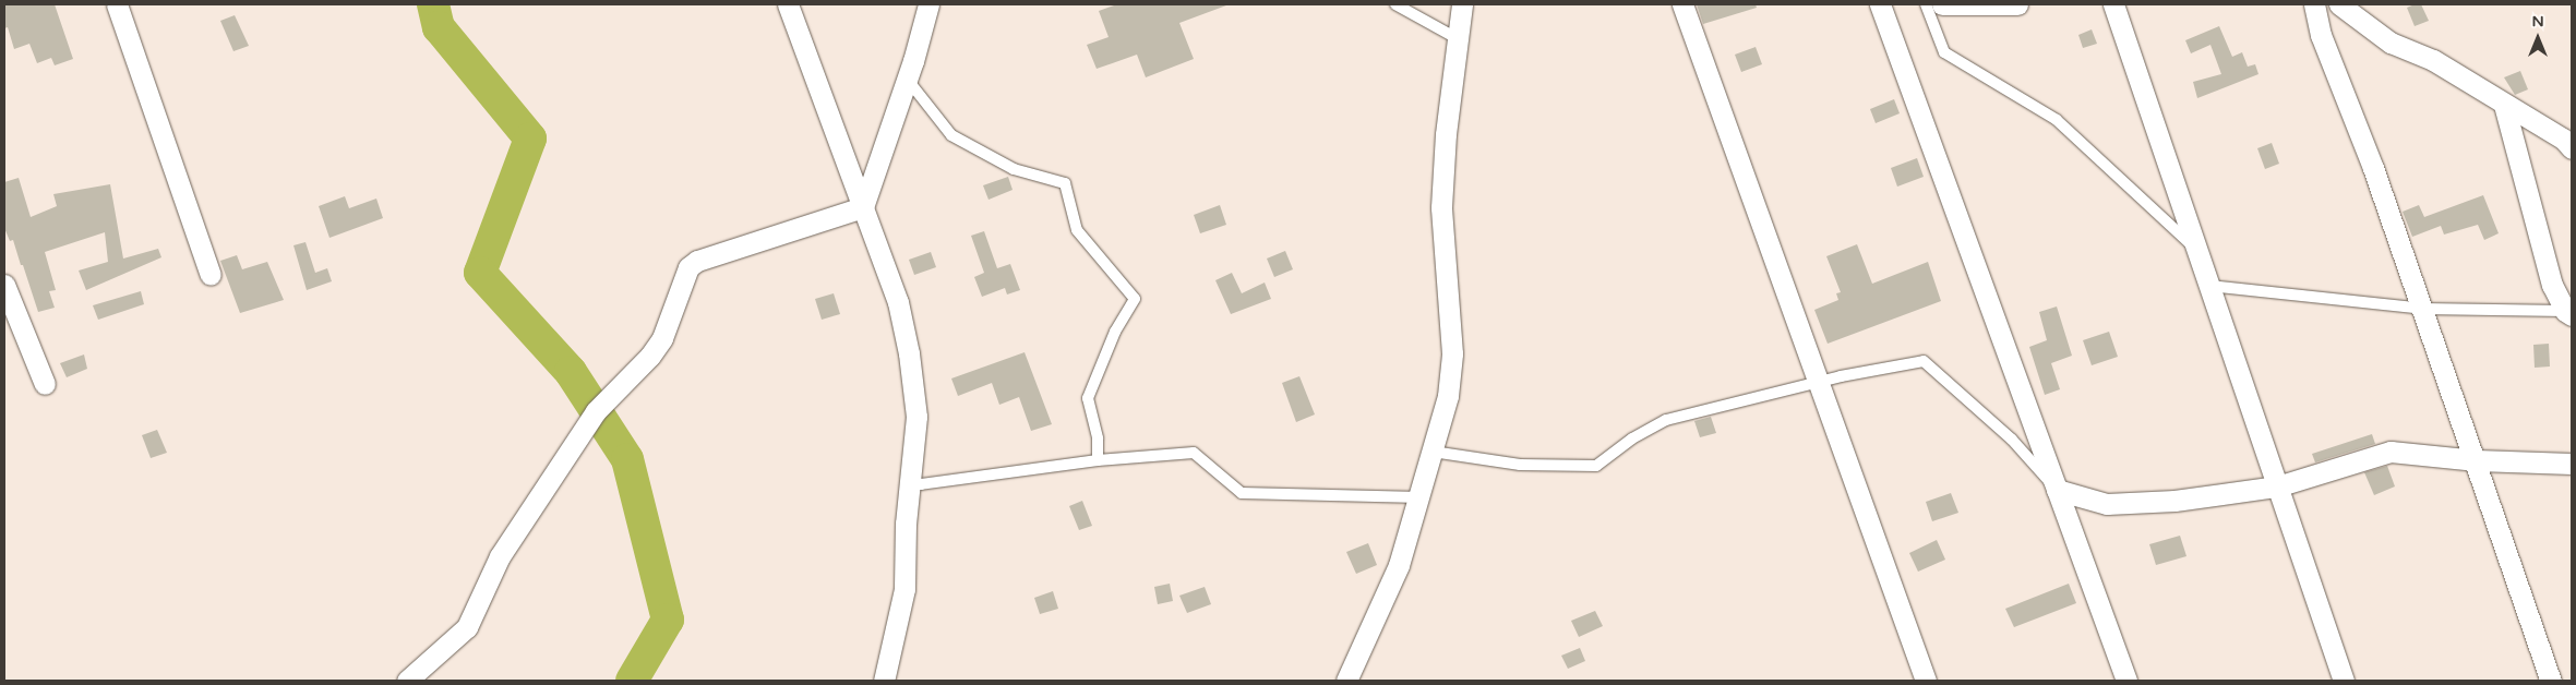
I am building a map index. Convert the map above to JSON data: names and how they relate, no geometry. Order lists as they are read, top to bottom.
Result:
{
  "north": "top"
}
